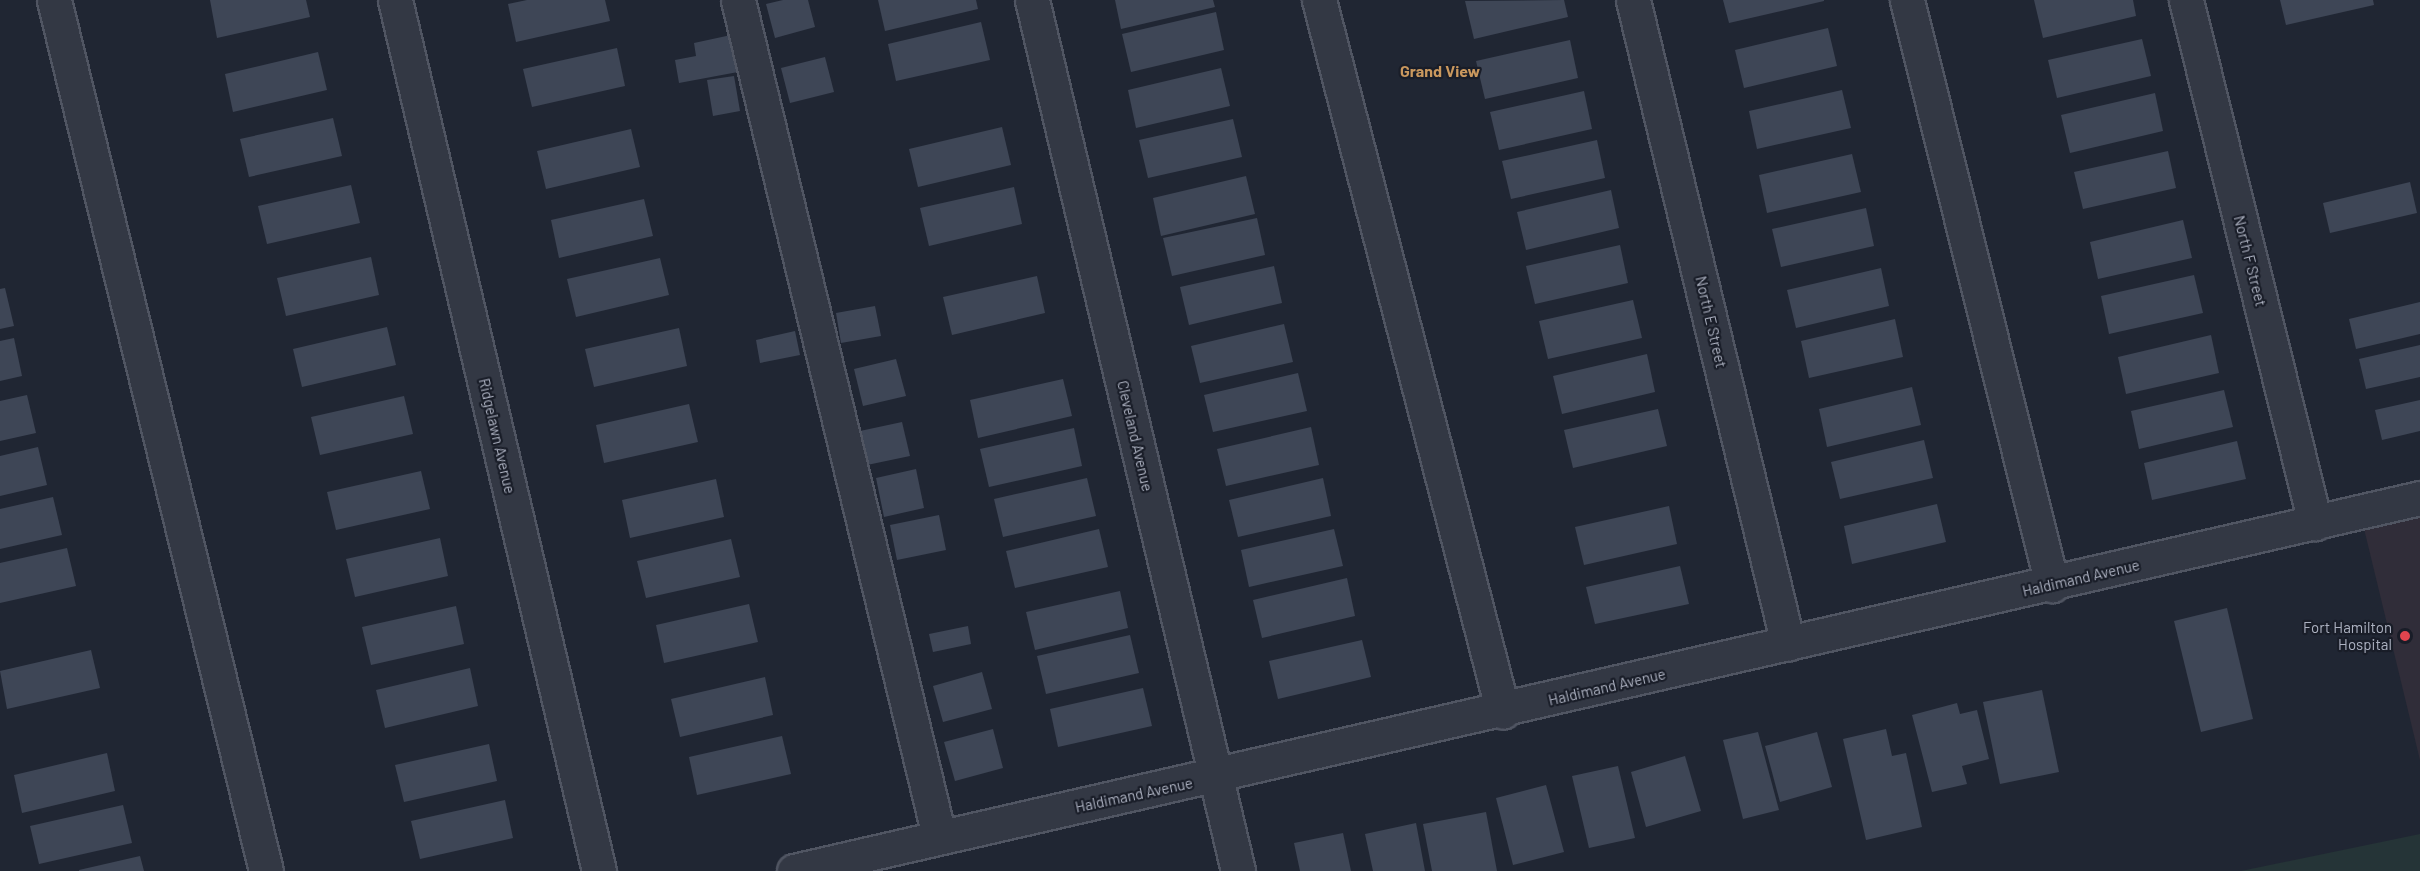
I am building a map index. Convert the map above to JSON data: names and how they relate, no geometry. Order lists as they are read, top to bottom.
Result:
{
  "streets": {
    "street": [
      "North F Street",
      "North E Street",
      "Ridgelawn Avenue",
      "Cleveland Avenue",
      "Haldimand Avenue"
    ]
  },
  "crossings": [
    ["North F Street", "Haldimand Avenue"],
    ["North E Street", "Haldimand Avenue"],
    ["Cleveland Avenue", "Haldimand Avenue"]
  ],
  "districts": ["Grand View"],
  "places": ["Fort Hamilton Hospital"]
}
